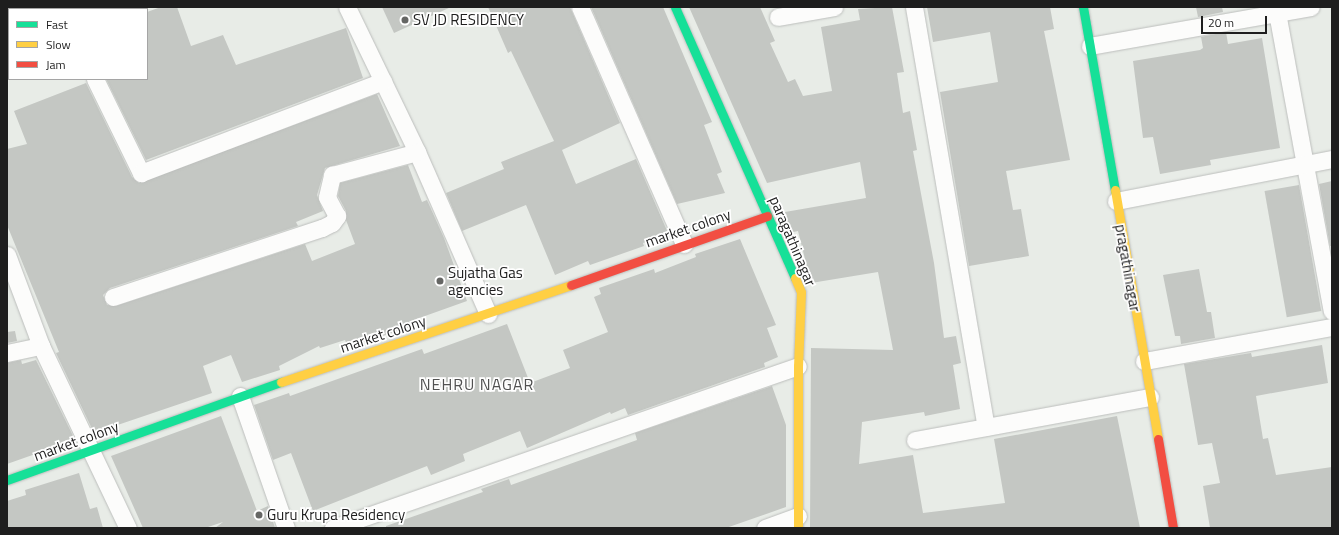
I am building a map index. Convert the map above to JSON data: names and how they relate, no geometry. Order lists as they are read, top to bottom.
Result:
{
  "streets": {
    "street": ["market colony", "paragathinagar", "pragathinagar"]
  },
  "crossings": [
    ["market colony", "paragathinagar"]
  ],
  "districts": ["NEHRU NAGAR"],
  "places": ["SV JD RESIDENCY", "Sujatha Gas agencies", "Guru Krupa Residency"],
  "legend": ["Fast", "Slow", "Jam"],
  "scale_bar": "20 m"
}
